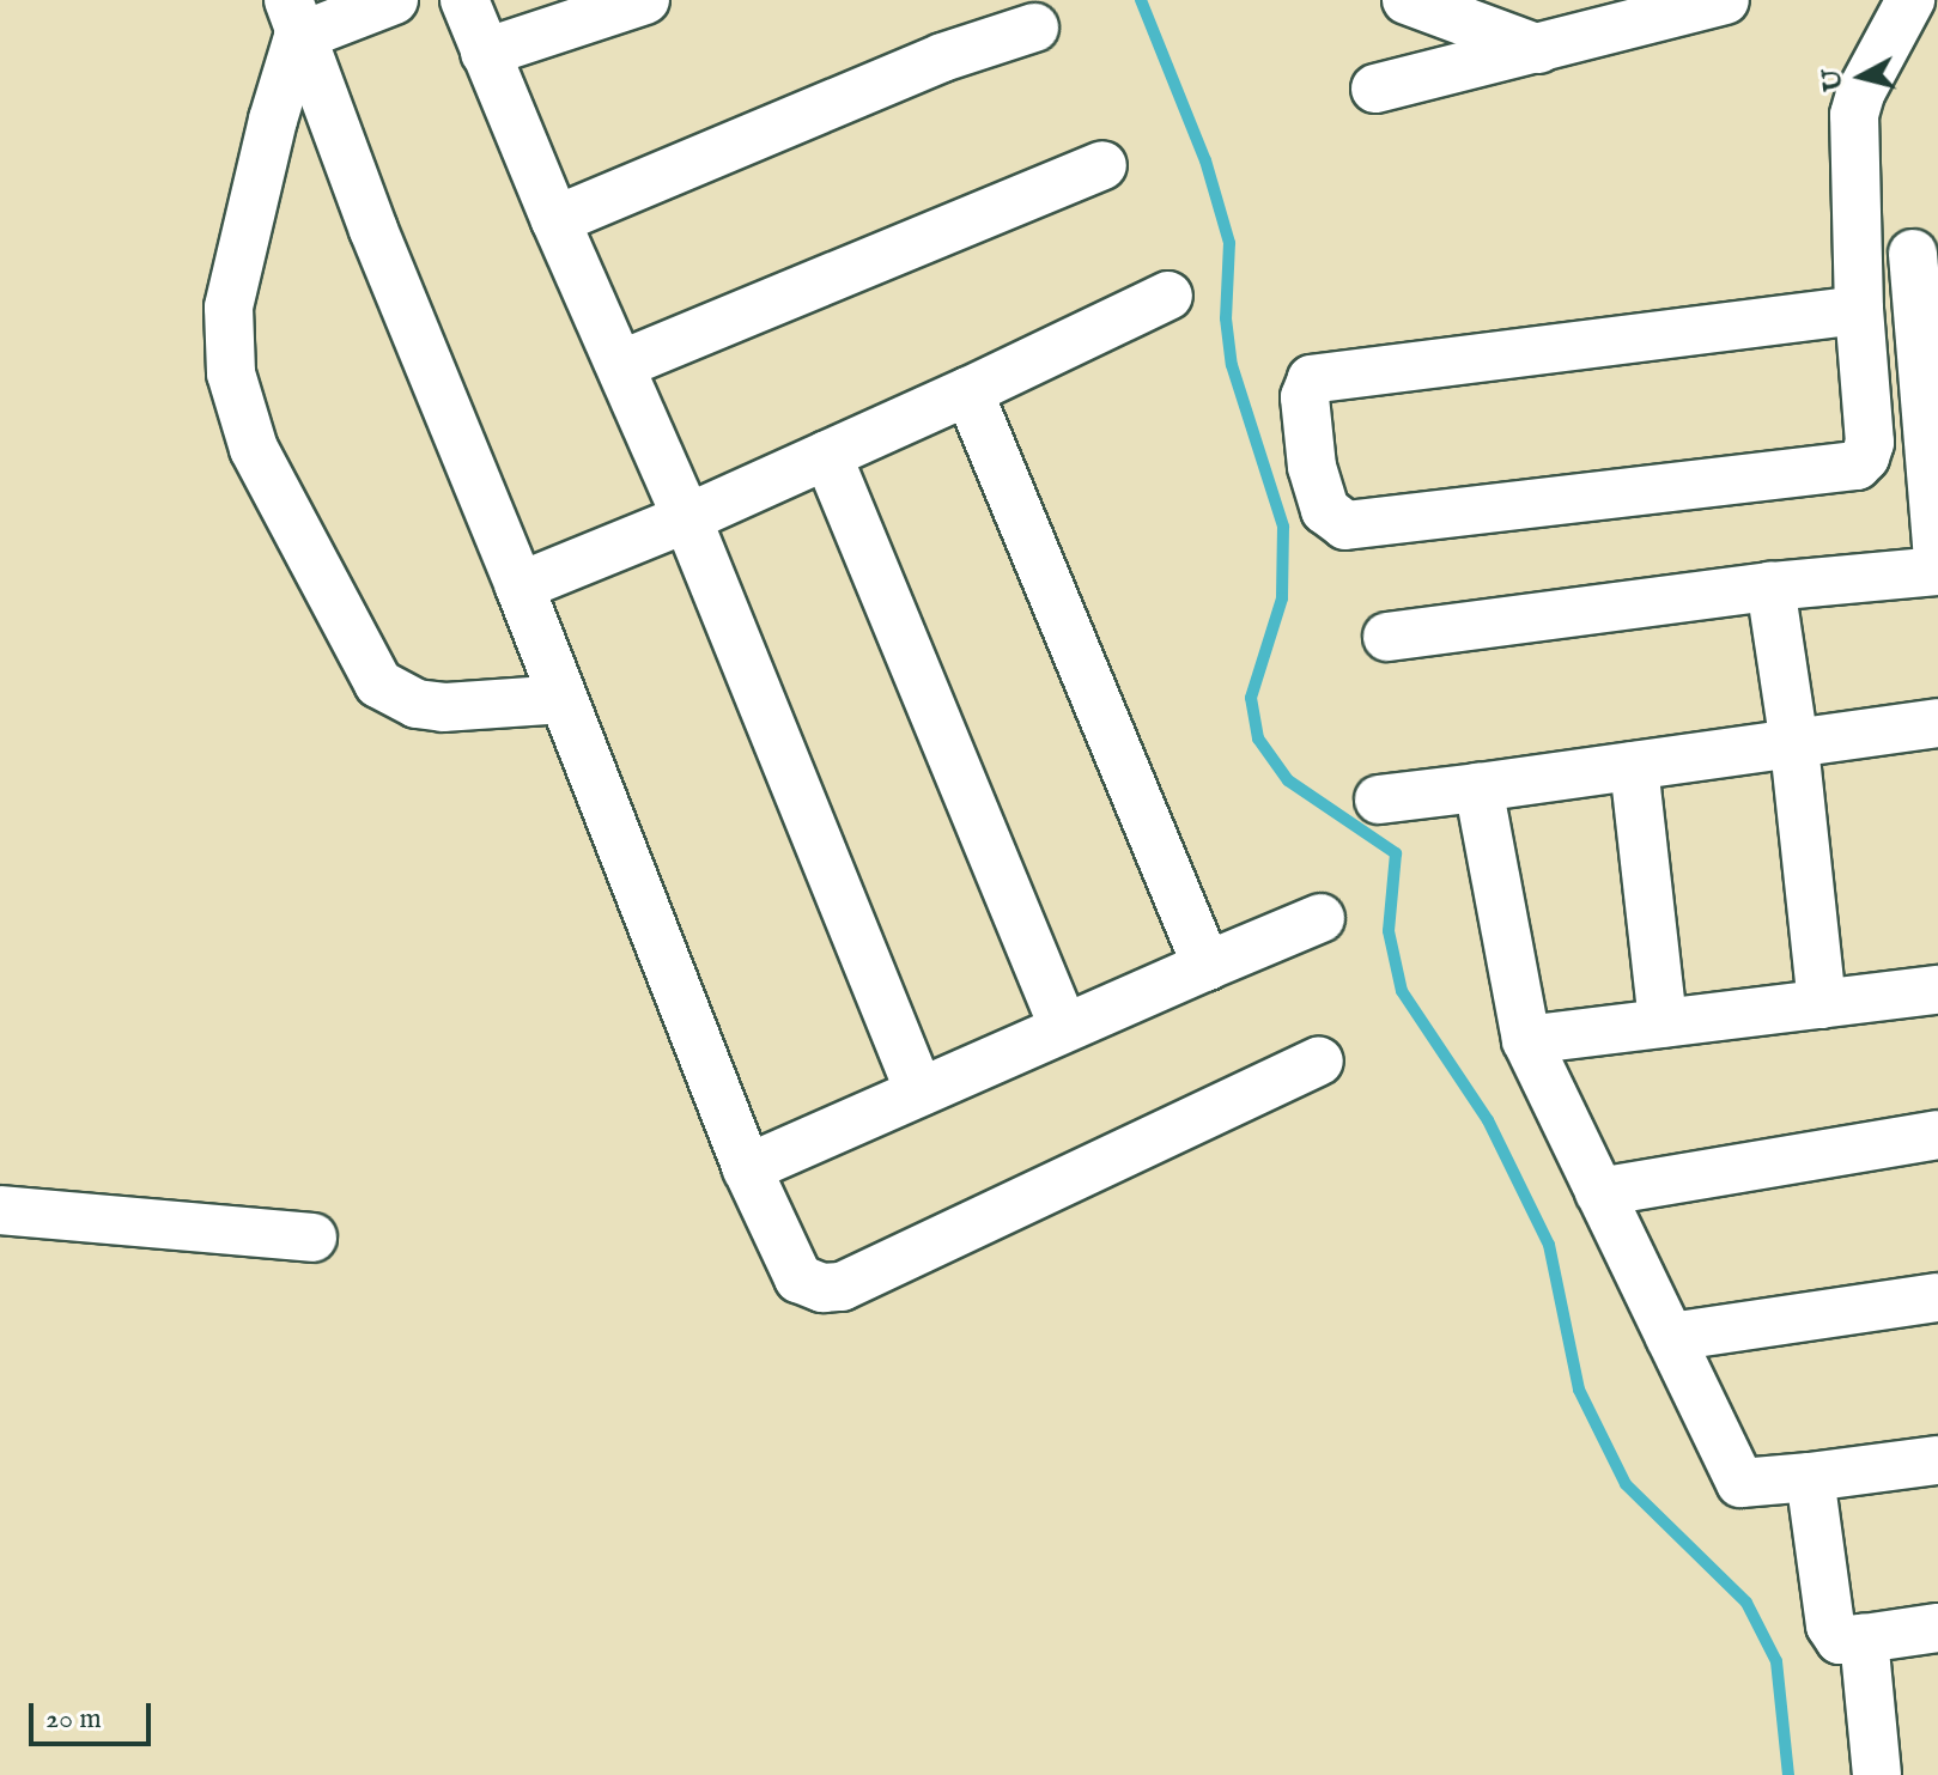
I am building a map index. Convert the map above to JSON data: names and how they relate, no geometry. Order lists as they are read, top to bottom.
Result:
{
  "scale_bar": "20 m",
  "north": "left"
}
